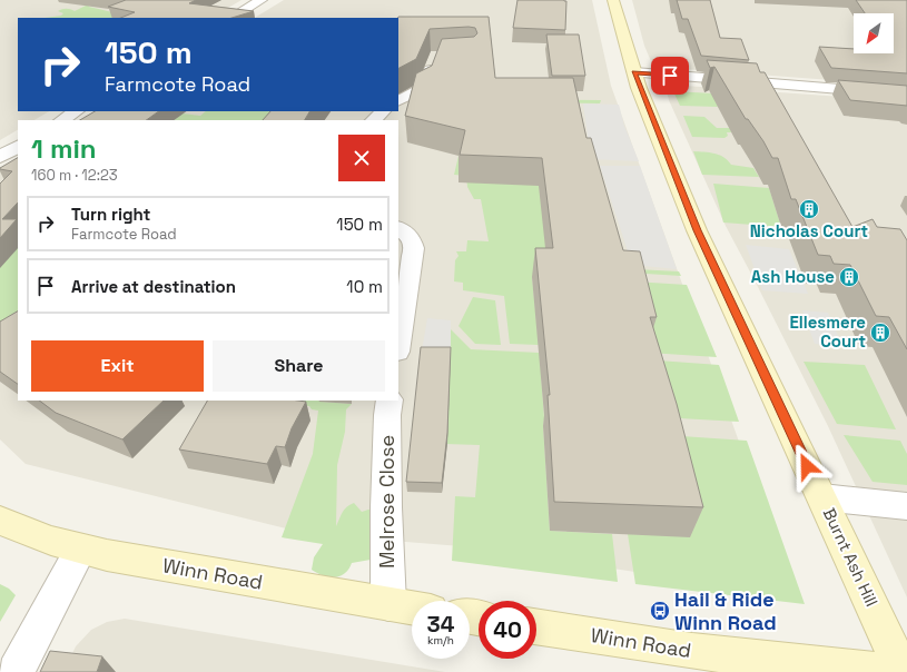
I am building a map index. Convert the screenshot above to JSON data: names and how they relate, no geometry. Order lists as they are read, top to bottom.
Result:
{
  "streets": {
    "street": ["Melrose Close", "Burnt Ash Hill", "Winn Road"]
  },
  "crossings": [
    ["Melrose Close", "Winn Road"]
  ],
  "places": {
    "building": ["Nicholas Court", "Ash House", "Ellesmere Court"],
    "bus stop": ["Hail & Ride Winn Road"]
  },
  "north": "bottom left",
  "page": {
    "turn": ["150 m", "Farmcote Road"],
    "heading": ["1 min", "160 m · 12:23"],
    "list": [
      {
        "name": "Turn right",
        "note": "Farmcote Road",
        "value": "150 m"
      },
      {
        "name": "Arrive at destination",
        "value": "10 m"
      }
    ],
    "buttons": ["Exit", "Share"],
    "speed": "34 km/h",
    "limit": "40"
  }
}
